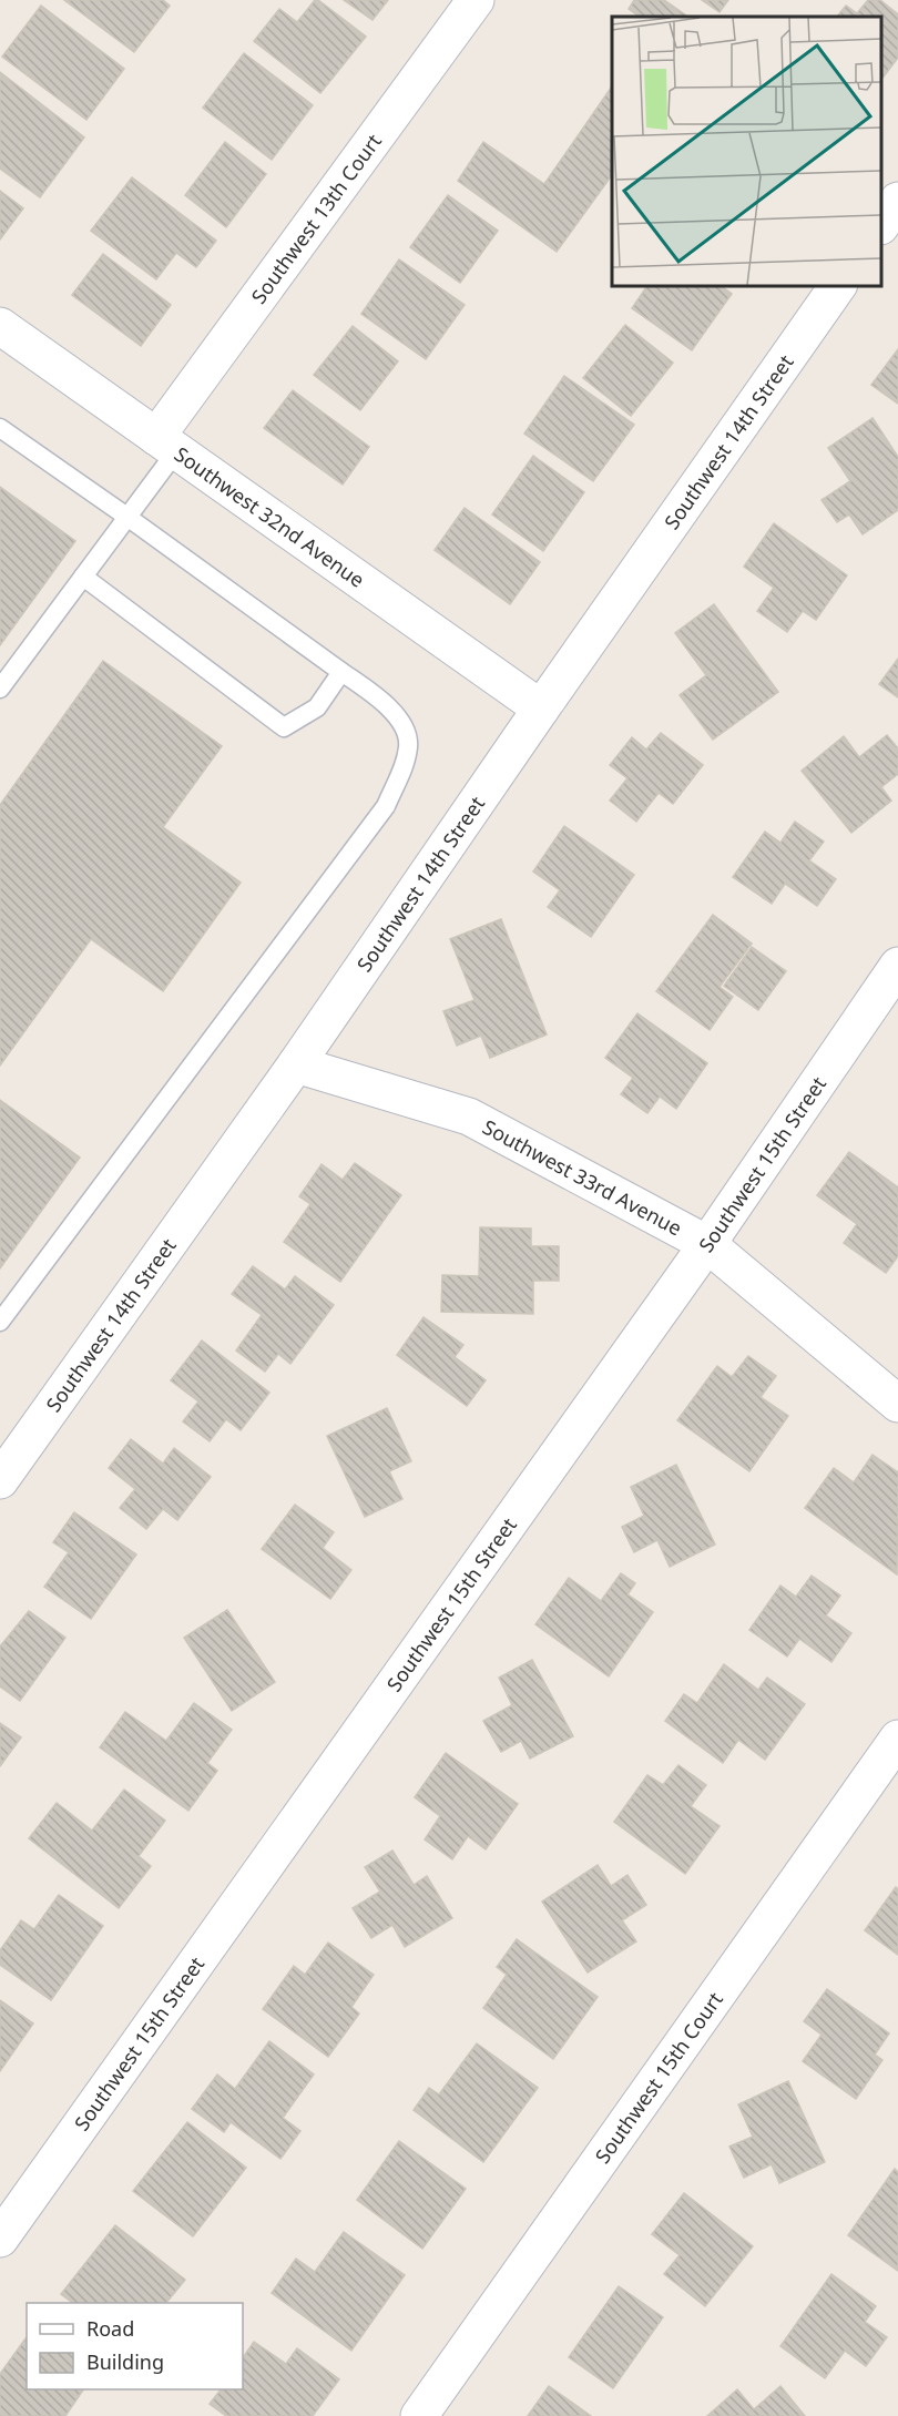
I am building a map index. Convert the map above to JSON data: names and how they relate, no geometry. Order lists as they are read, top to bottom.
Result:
{
  "streets": {
    "street": [
      "Southwest 13th Court",
      "Southwest 14th Street",
      "Southwest 32nd Avenue",
      "Southwest 15th Street",
      "Southwest 33rd Avenue",
      "Southwest 15th Court"
    ]
  },
  "crossings": [
    ["Southwest 13th Court", "Southwest 32nd Avenue"],
    ["Southwest 14th Street", "Southwest 32nd Avenue"],
    ["Southwest 14th Street", "Southwest 33rd Avenue"],
    ["Southwest 15th Street", "Southwest 33rd Avenue"]
  ],
  "legend": ["Road", "Building"]
}
